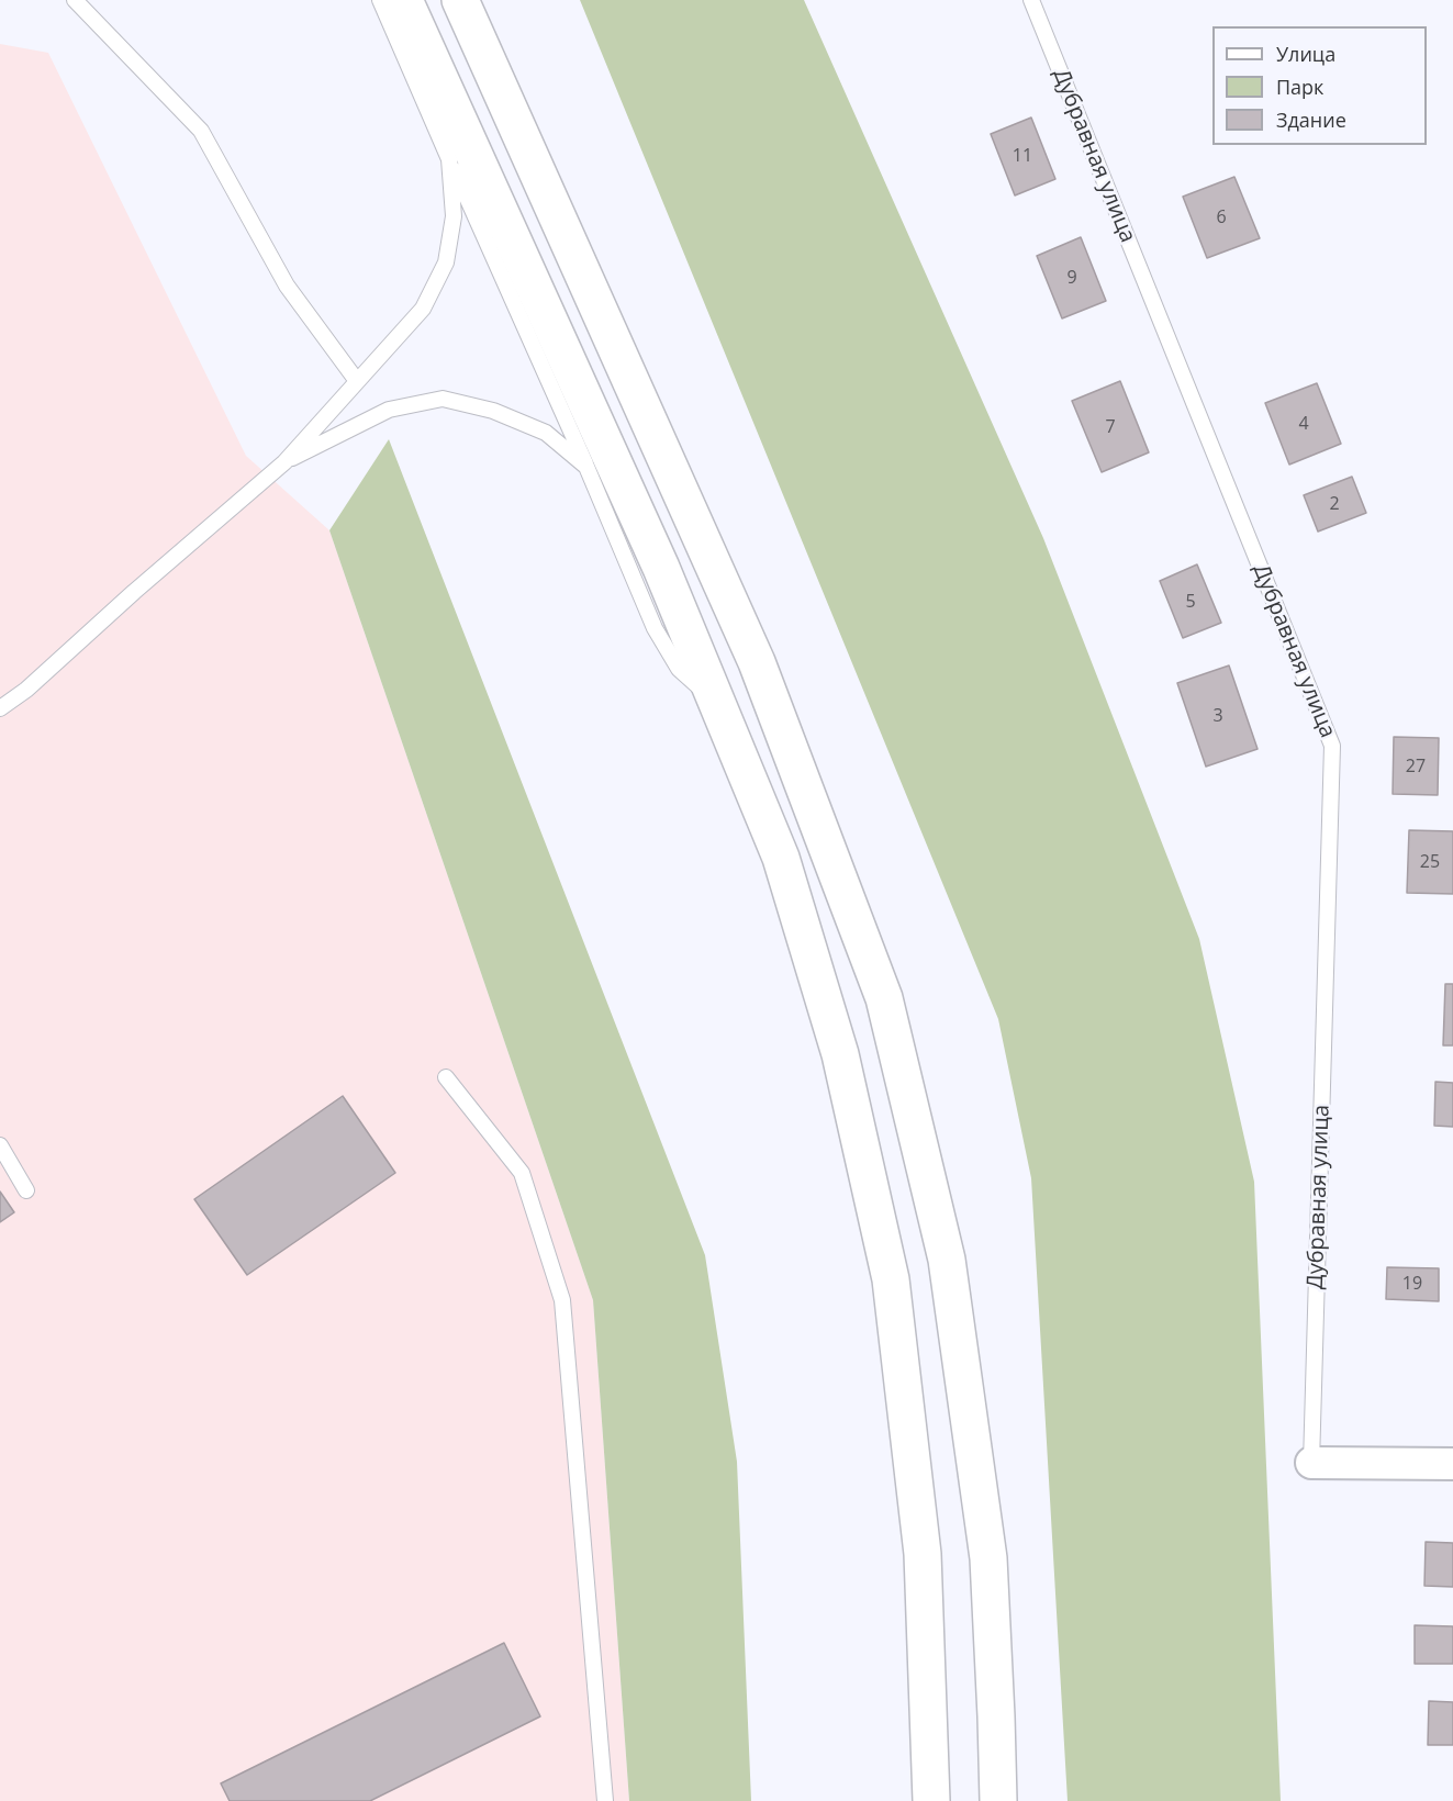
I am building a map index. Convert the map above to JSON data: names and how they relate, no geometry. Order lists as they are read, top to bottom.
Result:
{
  "streets": {
    "lane": ["Дубравная улица"]
  },
  "house_numbers": [
    "11",
    "6",
    "9",
    "4",
    "7",
    "2",
    "5",
    "3",
    "27",
    "25",
    "19"
  ],
  "legend": ["Улица", "Парк", "Здание"]
}
